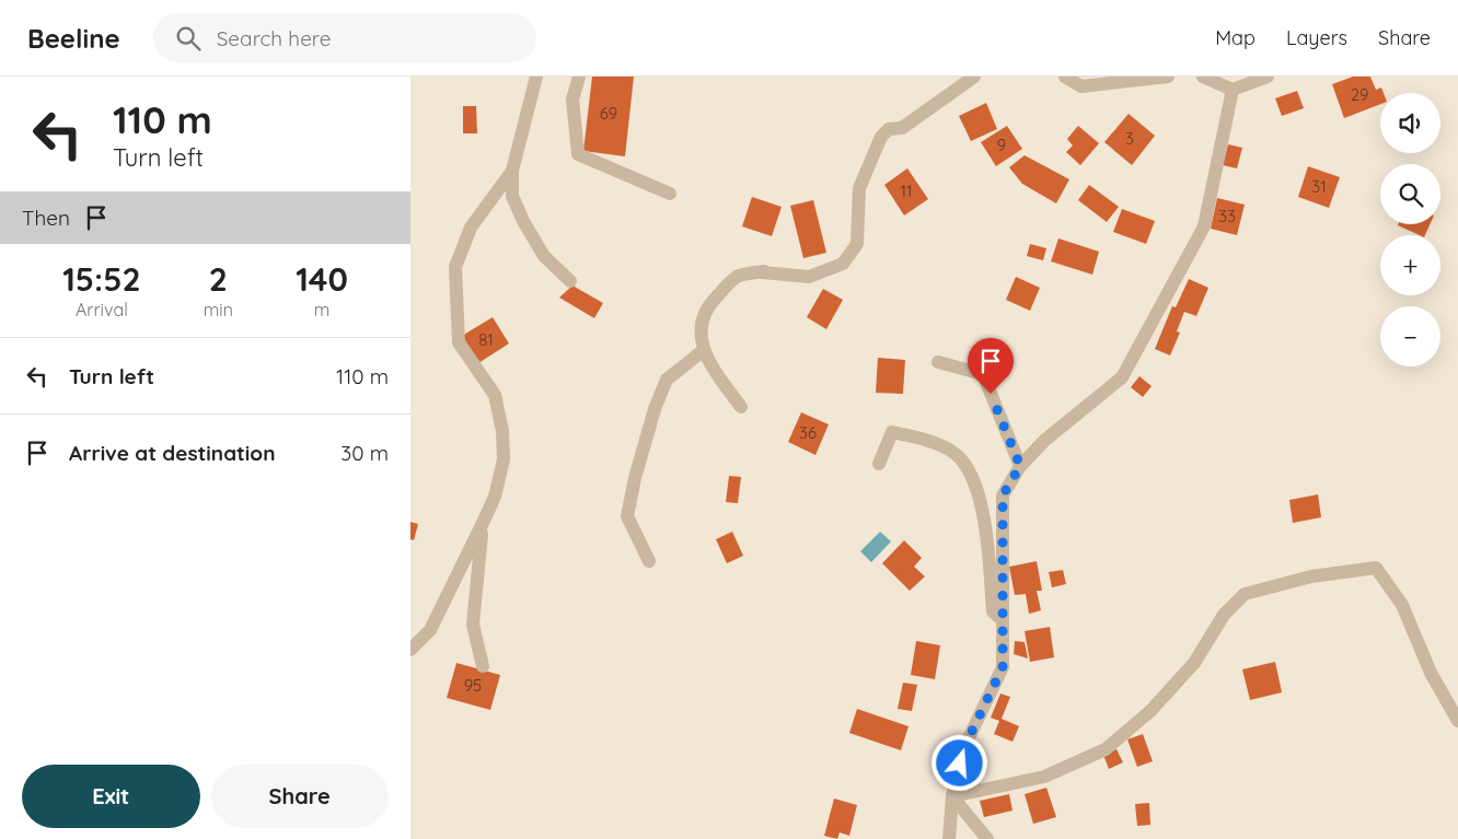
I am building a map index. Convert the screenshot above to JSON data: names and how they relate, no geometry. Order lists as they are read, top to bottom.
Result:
{
  "house_numbers": [
    "29",
    "69",
    "3",
    "9",
    "31",
    "11",
    "33",
    "81",
    "36",
    "95"
  ],
  "page": {
    "header": "Beeline",
    "search": "Search here",
    "nav": ["Map", "Layers", "Share"],
    "turn": ["110 m", "Turn left"],
    "map_buttons": ["+", "−"],
    "then": "Then",
    "eta": [
      "15:52",
      "Arrival",
      "2",
      "min",
      "140",
      "m"
    ],
    "list": [
      {
        "name": "Turn left",
        "value": "110 m"
      },
      {
        "name": "Arrive at destination",
        "value": "30 m"
      }
    ],
    "buttons": ["Exit", "Share"]
  }
}
